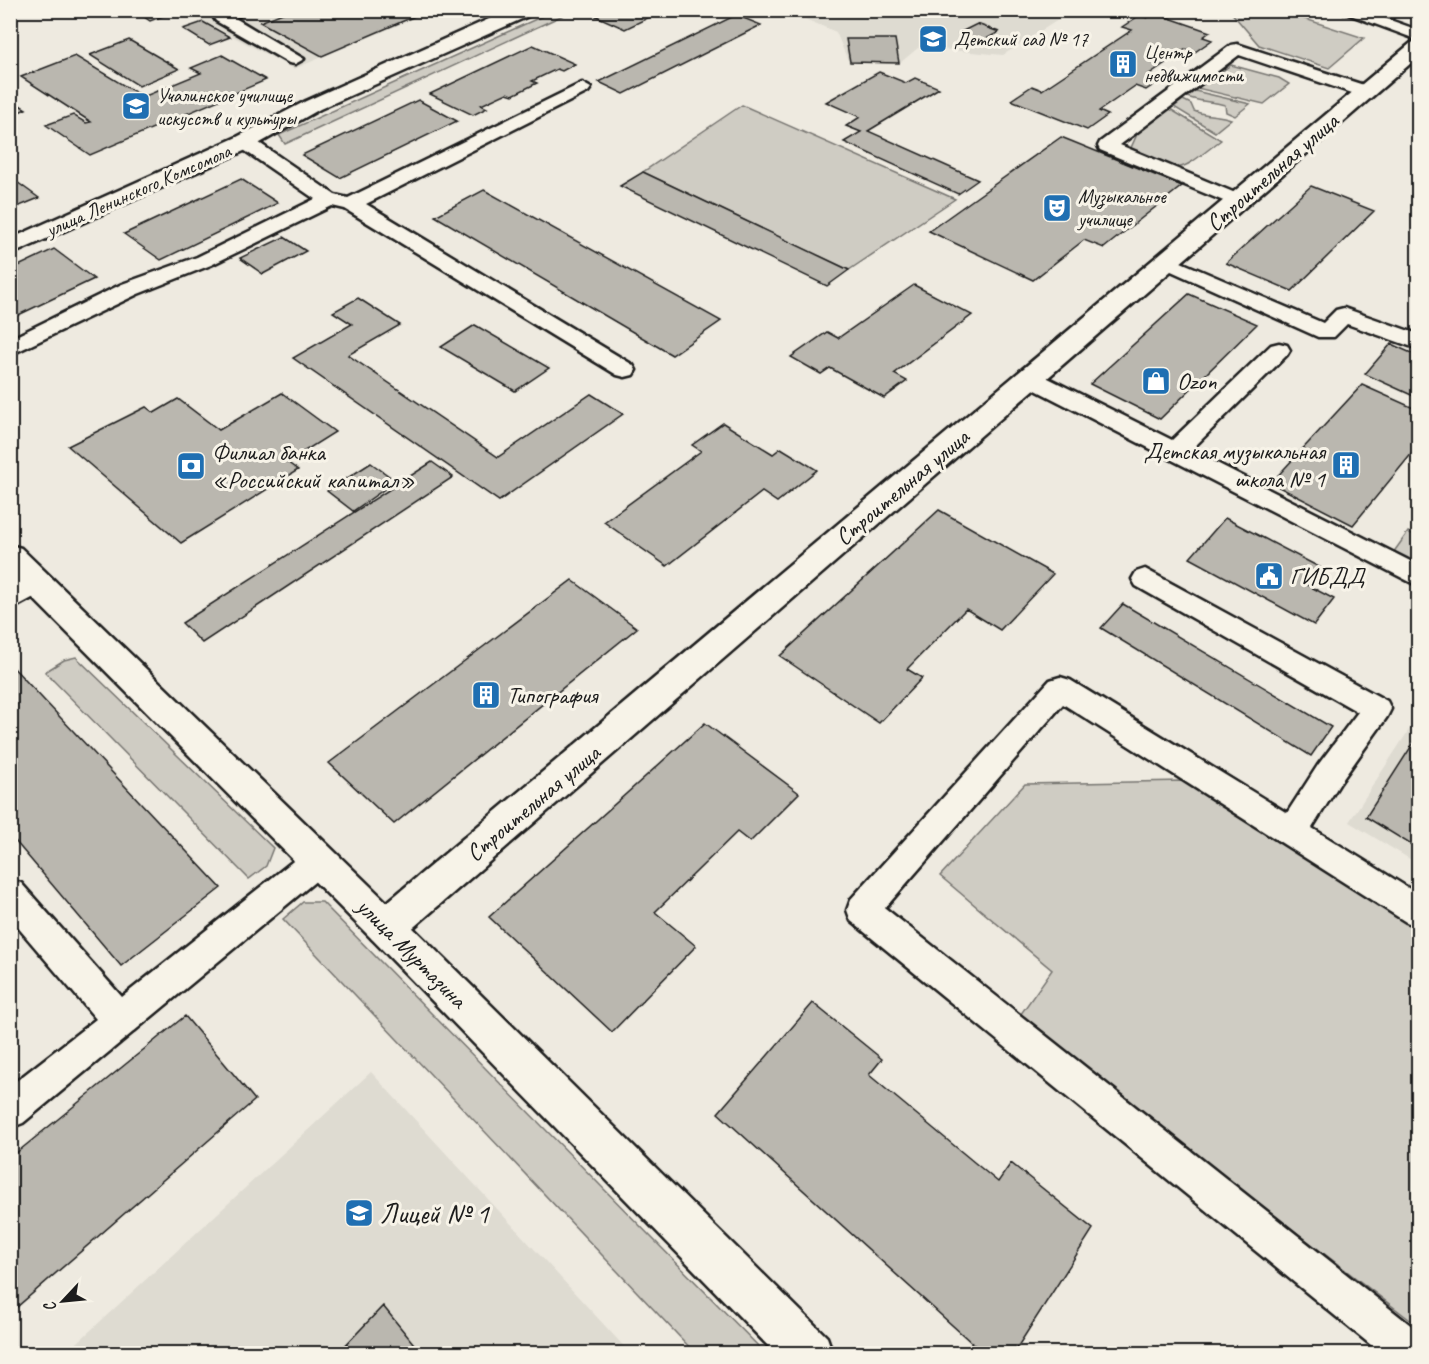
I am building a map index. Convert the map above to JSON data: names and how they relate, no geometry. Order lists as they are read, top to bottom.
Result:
{
  "streets": {
    "street": ["Строительная улица", "улица Ленинского Комсомола", "улица Муртазина"]
  },
  "crossings": [
    ["Строительная улица", "улица Муртазина"]
  ],
  "places": {
    "school or university": ["Детский сад № 17", "Учалинское училище искусств и культуры", "Лицей № 1"],
    "building": ["Центр недвижимости", "Детская музыкальная школа № 1", "Типография"],
    "theatre": ["Музыкальное училище"],
    "shop": ["Ozon"],
    "bank": ["Филиал банка «Российский капитал»"],
    "public building": ["ГИБДД"]
  },
  "north": "bottom left"
}
